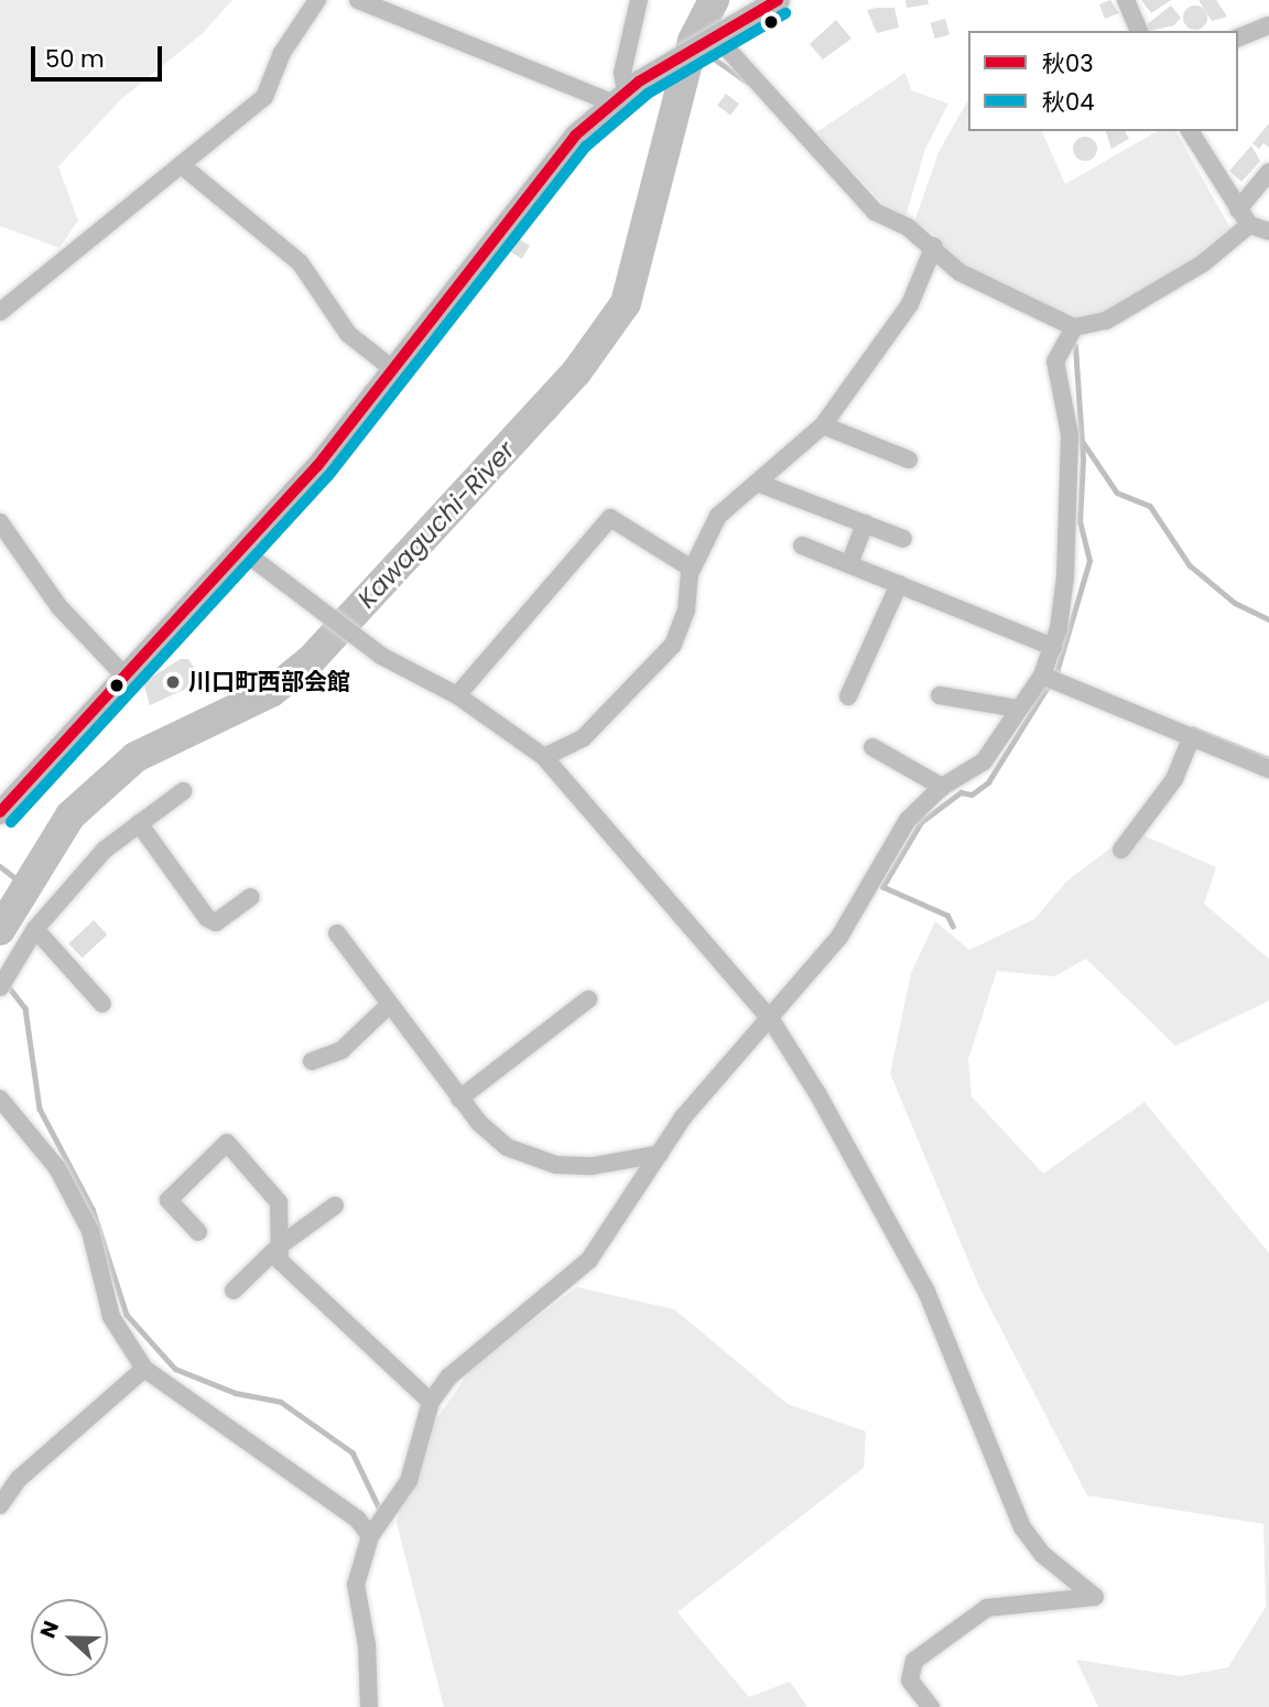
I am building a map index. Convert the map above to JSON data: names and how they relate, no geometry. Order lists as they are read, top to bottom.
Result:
{
  "water": ["Kawaguchi-River"],
  "places": ["川口町西部会館"],
  "lines": ["transit line 秋03", "transit line 秋04"],
  "legend": ["秋03", "秋04"],
  "scale_bar": "50 m",
  "north": "left"
}
